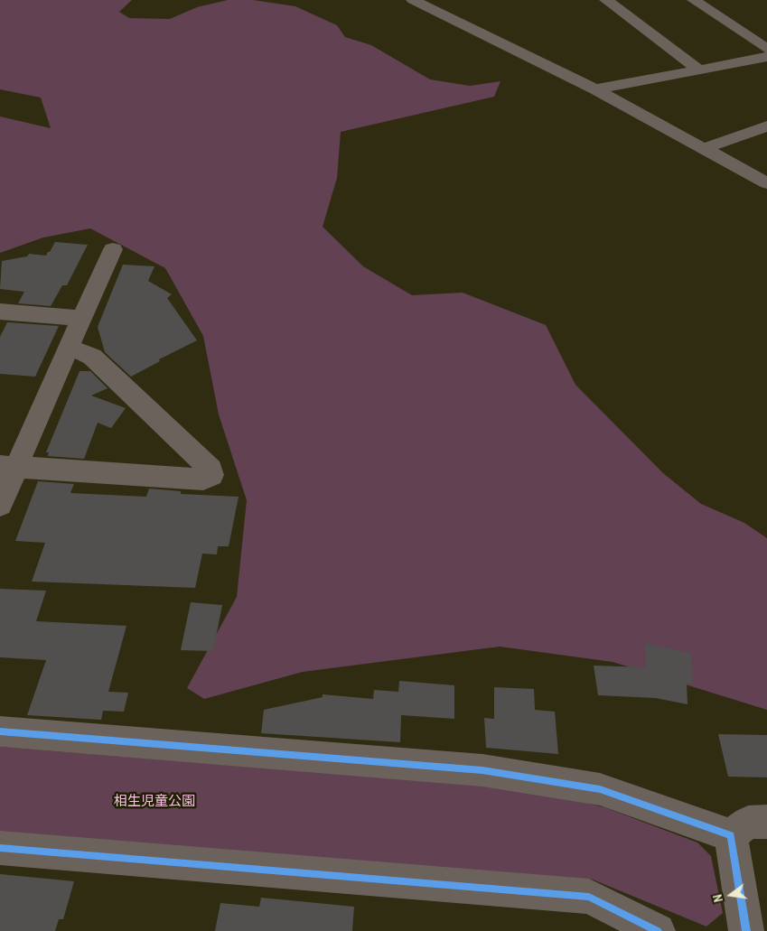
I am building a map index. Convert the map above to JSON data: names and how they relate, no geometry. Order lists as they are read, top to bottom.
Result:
{
  "parks": ["相生児童公園"],
  "north": "left"
}
